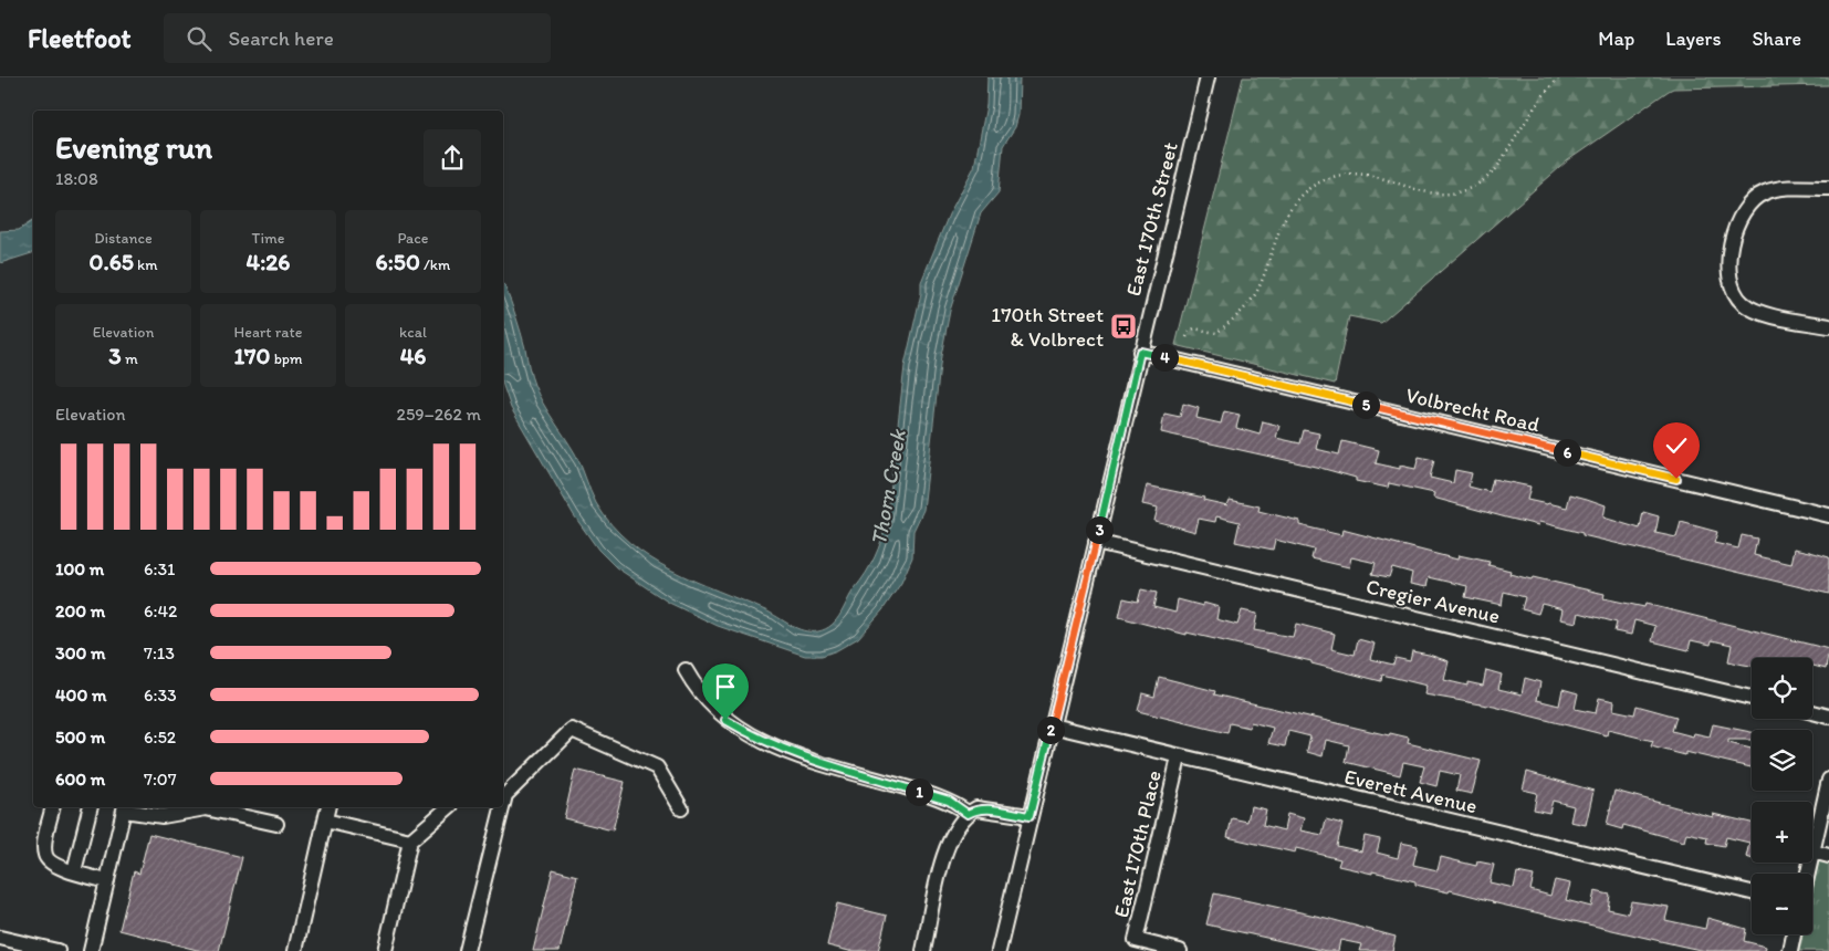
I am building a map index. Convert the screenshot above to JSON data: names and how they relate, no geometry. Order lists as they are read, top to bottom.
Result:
{
  "streets": {
    "street": [
      "East 170th Street",
      "Volbrecht Road",
      "Cregier Avenue",
      "Everett Avenue",
      "East 170th Place"
    ]
  },
  "crossings": [
    ["East 170th Street", "Volbrecht Road"],
    ["East 170th Street", "Cregier Avenue"],
    ["East 170th Street", "Everett Avenue"],
    ["Everett Avenue", "East 170th Place"]
  ],
  "water": ["Thorn Creek"],
  "places": {
    "bus stop": ["170th Street & Volbrect"]
  },
  "page": {
    "header": "Fleetfoot",
    "search": "Search here",
    "nav": ["Map", "Layers", "Share"],
    "heading": ["Evening run", "18:08"],
    "stats": [
      ["Distance", "0.65 km"],
      ["Time", "4:26"],
      ["Pace", "6:50 /km"],
      ["Elevation", "3 m"],
      ["Heart rate", "170 bpm"],
      ["kcal", "46"]
    ],
    "pins": [
      "4",
      "5",
      "6",
      "3",
      "2",
      "1"
    ],
    "chart": ["Elevation", "259–262 m"],
    "list": [
      {
        "name": "100 m",
        "note": "6:31"
      },
      {
        "name": "200 m",
        "note": "6:42"
      },
      {
        "name": "300 m",
        "note": "7:13"
      },
      {
        "name": "400 m",
        "note": "6:33"
      },
      {
        "name": "500 m",
        "note": "6:52"
      },
      {
        "name": "600 m",
        "note": "7:07"
      }
    ],
    "map_buttons": ["+", "−"]
  }
}
